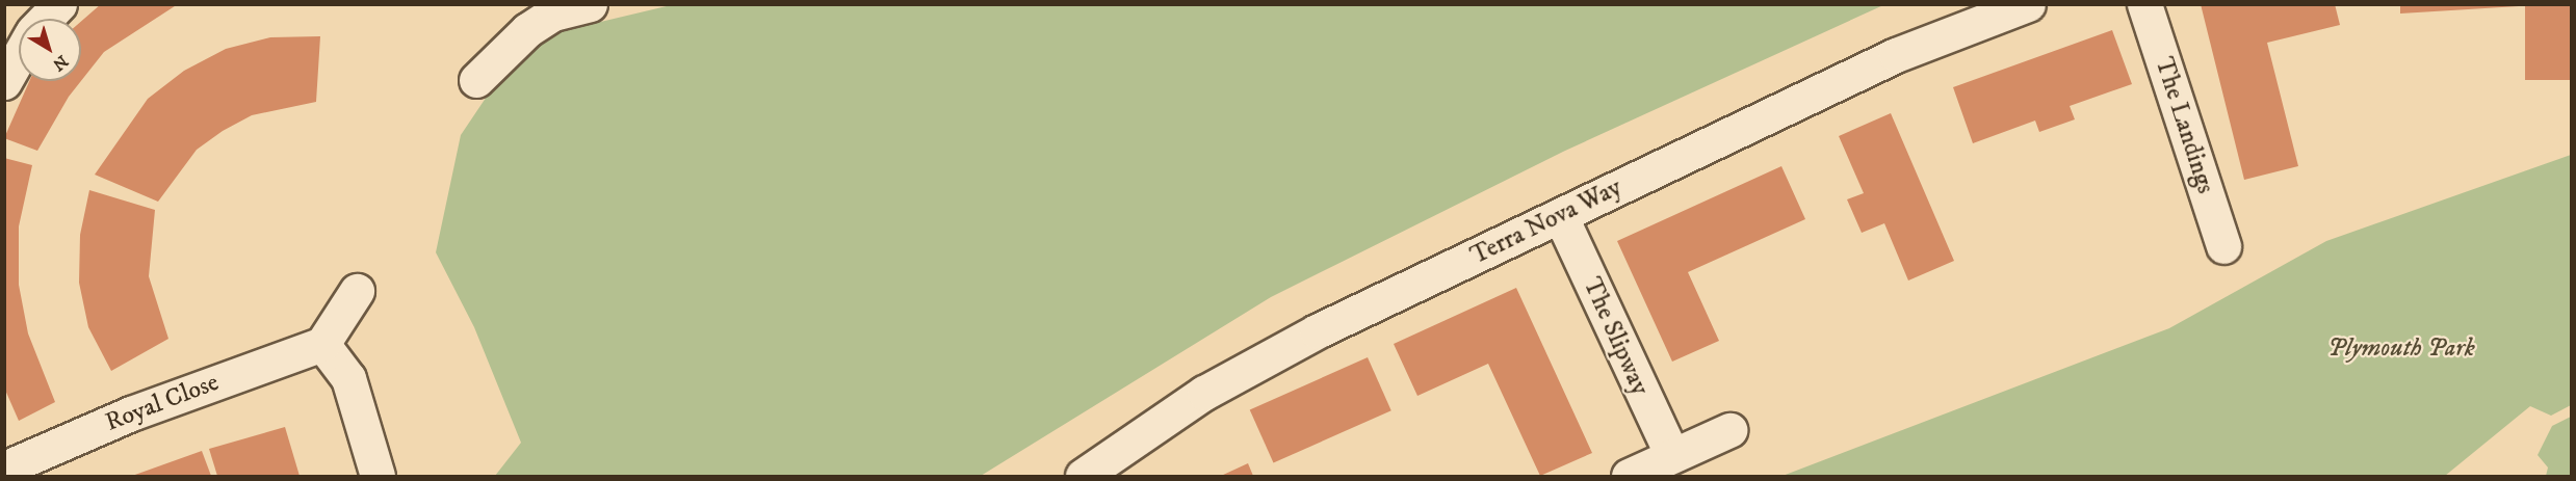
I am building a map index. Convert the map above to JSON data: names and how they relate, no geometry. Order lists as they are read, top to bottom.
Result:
{
  "streets": {
    "street": [
      "The Landings",
      "Terra Nova Way",
      "The Slipway",
      "Royal Close"
    ]
  },
  "crossings": [
    ["Terra Nova Way", "The Slipway"]
  ],
  "parks": ["Plymouth Park"],
  "north": "bottom right"
}
